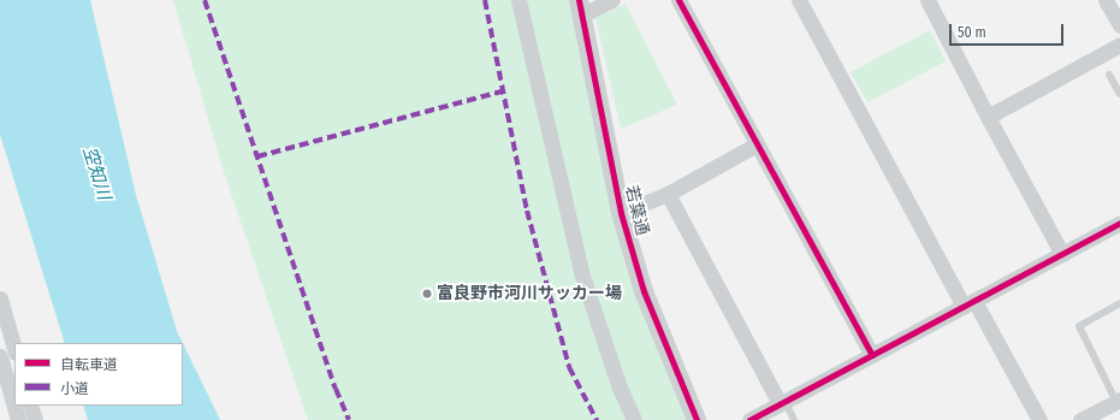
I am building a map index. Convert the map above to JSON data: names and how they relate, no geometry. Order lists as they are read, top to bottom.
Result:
{
  "streets": {
    "street": ["若葉通"]
  },
  "water": ["空知川"],
  "places": ["富良野市河川サッカー場"],
  "legend": ["自転車道", "小道"],
  "scale_bar": "50 m"
}
